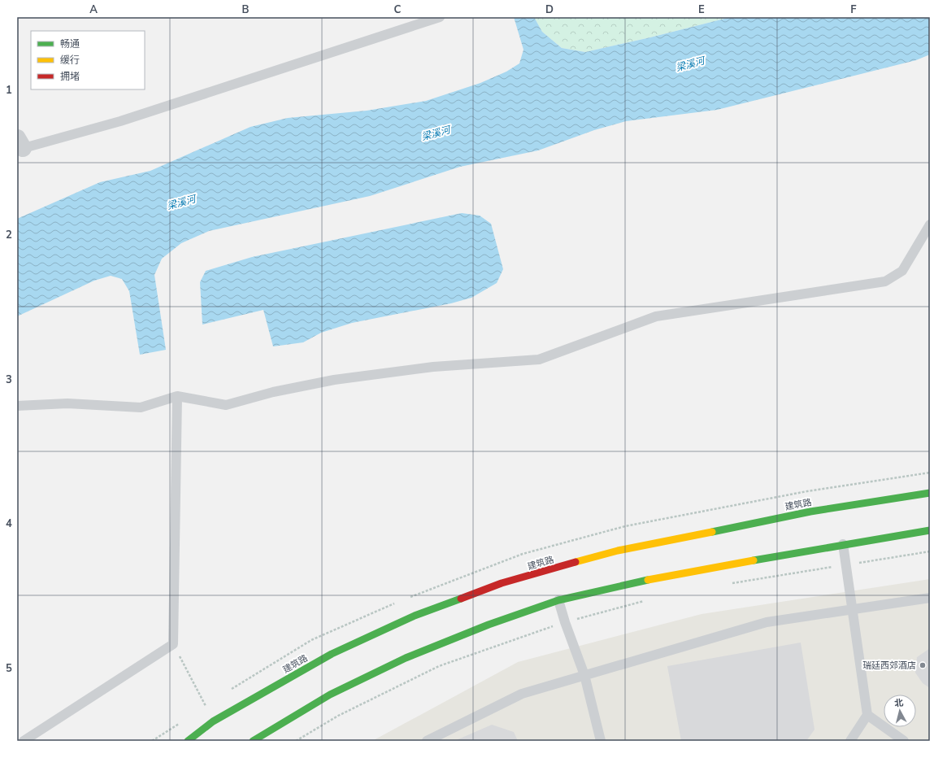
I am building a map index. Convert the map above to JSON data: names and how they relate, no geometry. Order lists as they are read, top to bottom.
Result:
{
  "streets": {
    "main road": ["建筑路"]
  },
  "water": ["梁溪河"],
  "places": ["瑞廷西郊酒店"],
  "legend": ["畅通", "缓行", "拥堵"],
  "north": "top",
  "grid": {
    "columns": [
      "A",
      "B",
      "C",
      "D",
      "E",
      "F"
    ],
    "rows": [
      "1",
      "2",
      "3",
      "4",
      "5"
    ]
  }
}
